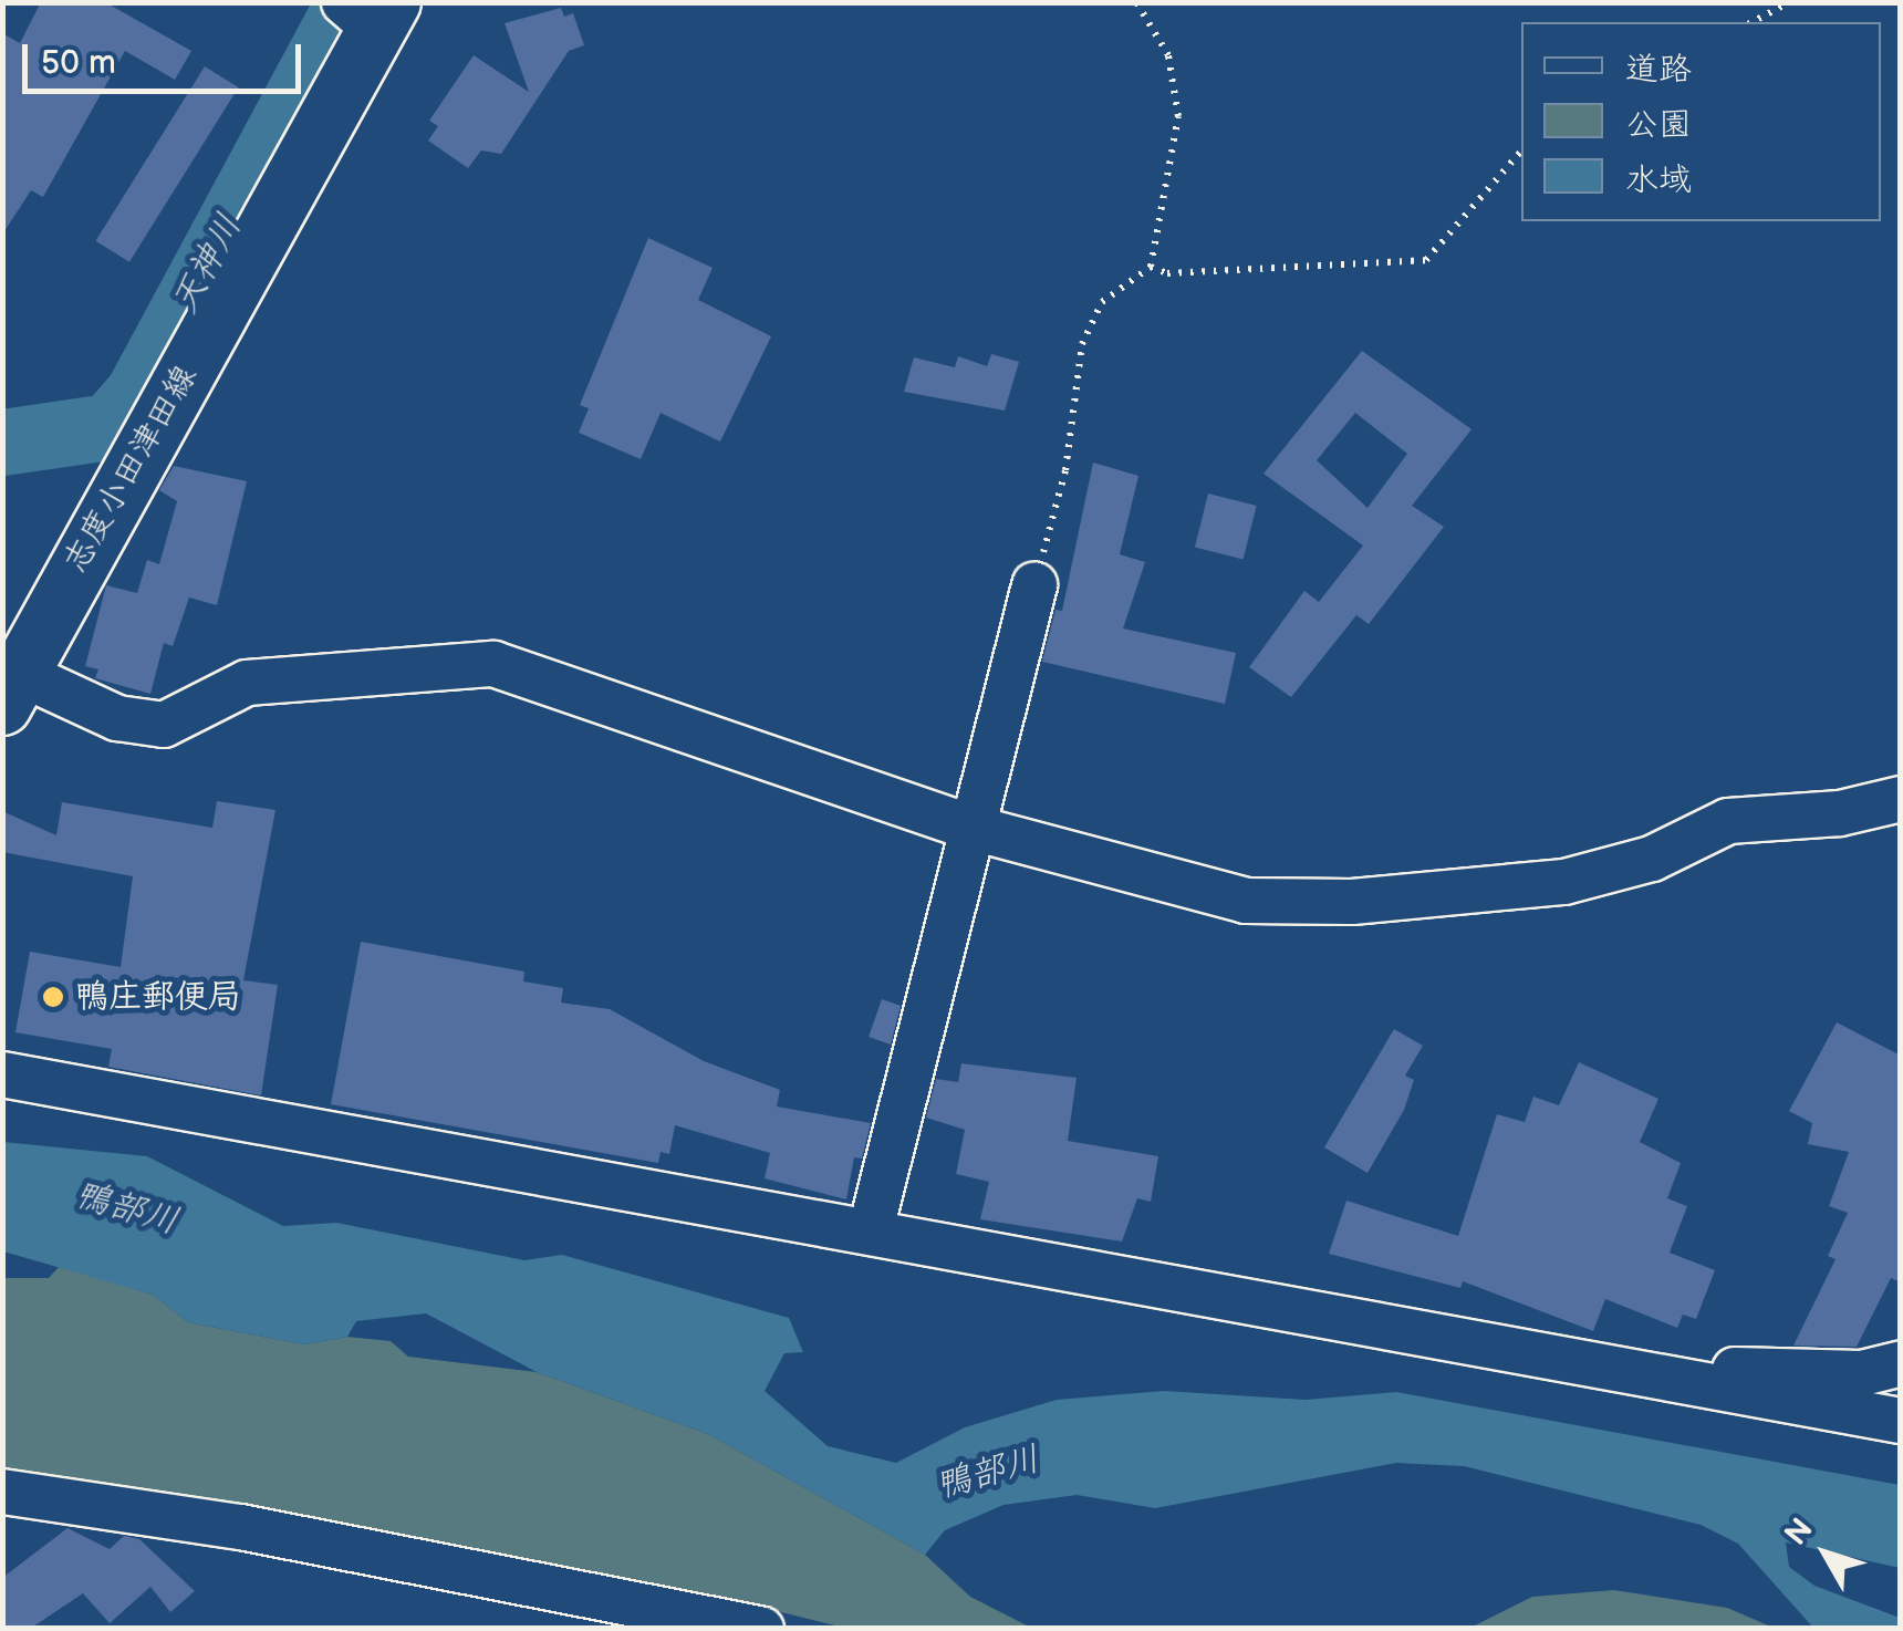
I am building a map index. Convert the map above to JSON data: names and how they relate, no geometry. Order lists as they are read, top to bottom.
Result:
{
  "streets": {
    "main road": ["志度小田津田線"]
  },
  "water": ["天神川", "鴨部川"],
  "places": ["鴨庄郵便局"],
  "legend": ["道路", "公園", "水域"],
  "scale_bar": "50 m",
  "north": "top left"
}
